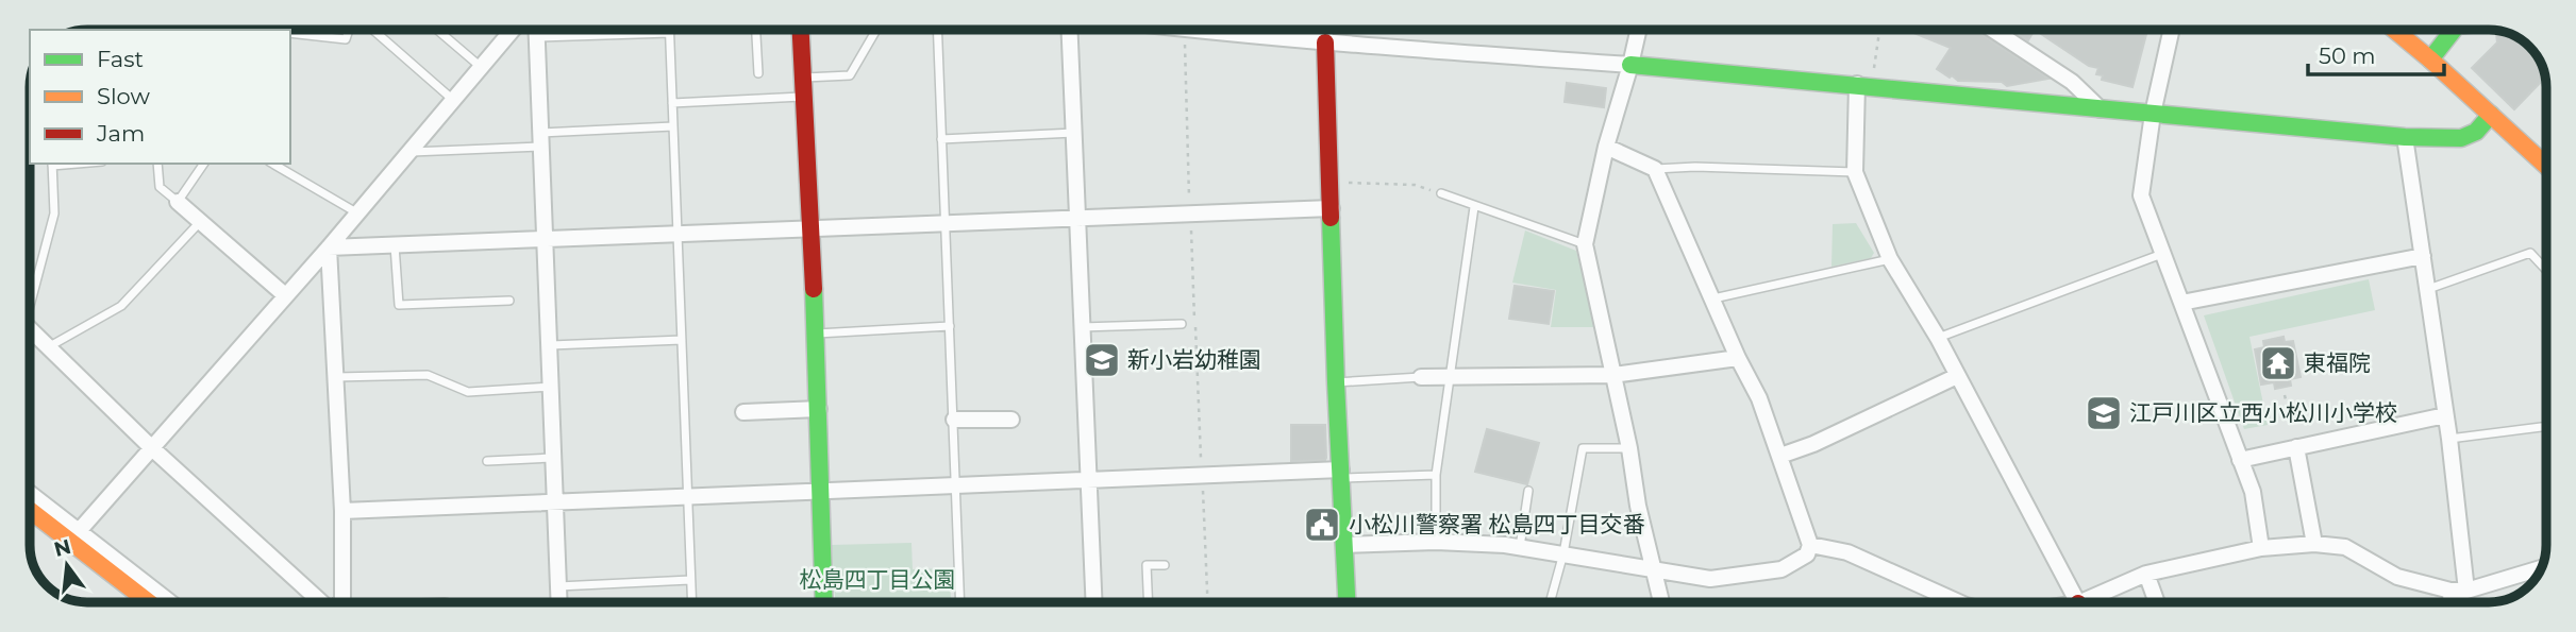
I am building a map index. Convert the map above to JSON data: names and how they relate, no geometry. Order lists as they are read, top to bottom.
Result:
{
  "parks": ["松島四丁目公園"],
  "places": {
    "school or university": ["新小岩幼稚園", "江戸川区立西小松川小学校"],
    "temple": ["東福院"],
    "public building": ["小松川警察署 松島四丁目交番"]
  },
  "legend": ["Fast", "Slow", "Jam"],
  "scale_bar": "50 m",
  "north": "top"
}
